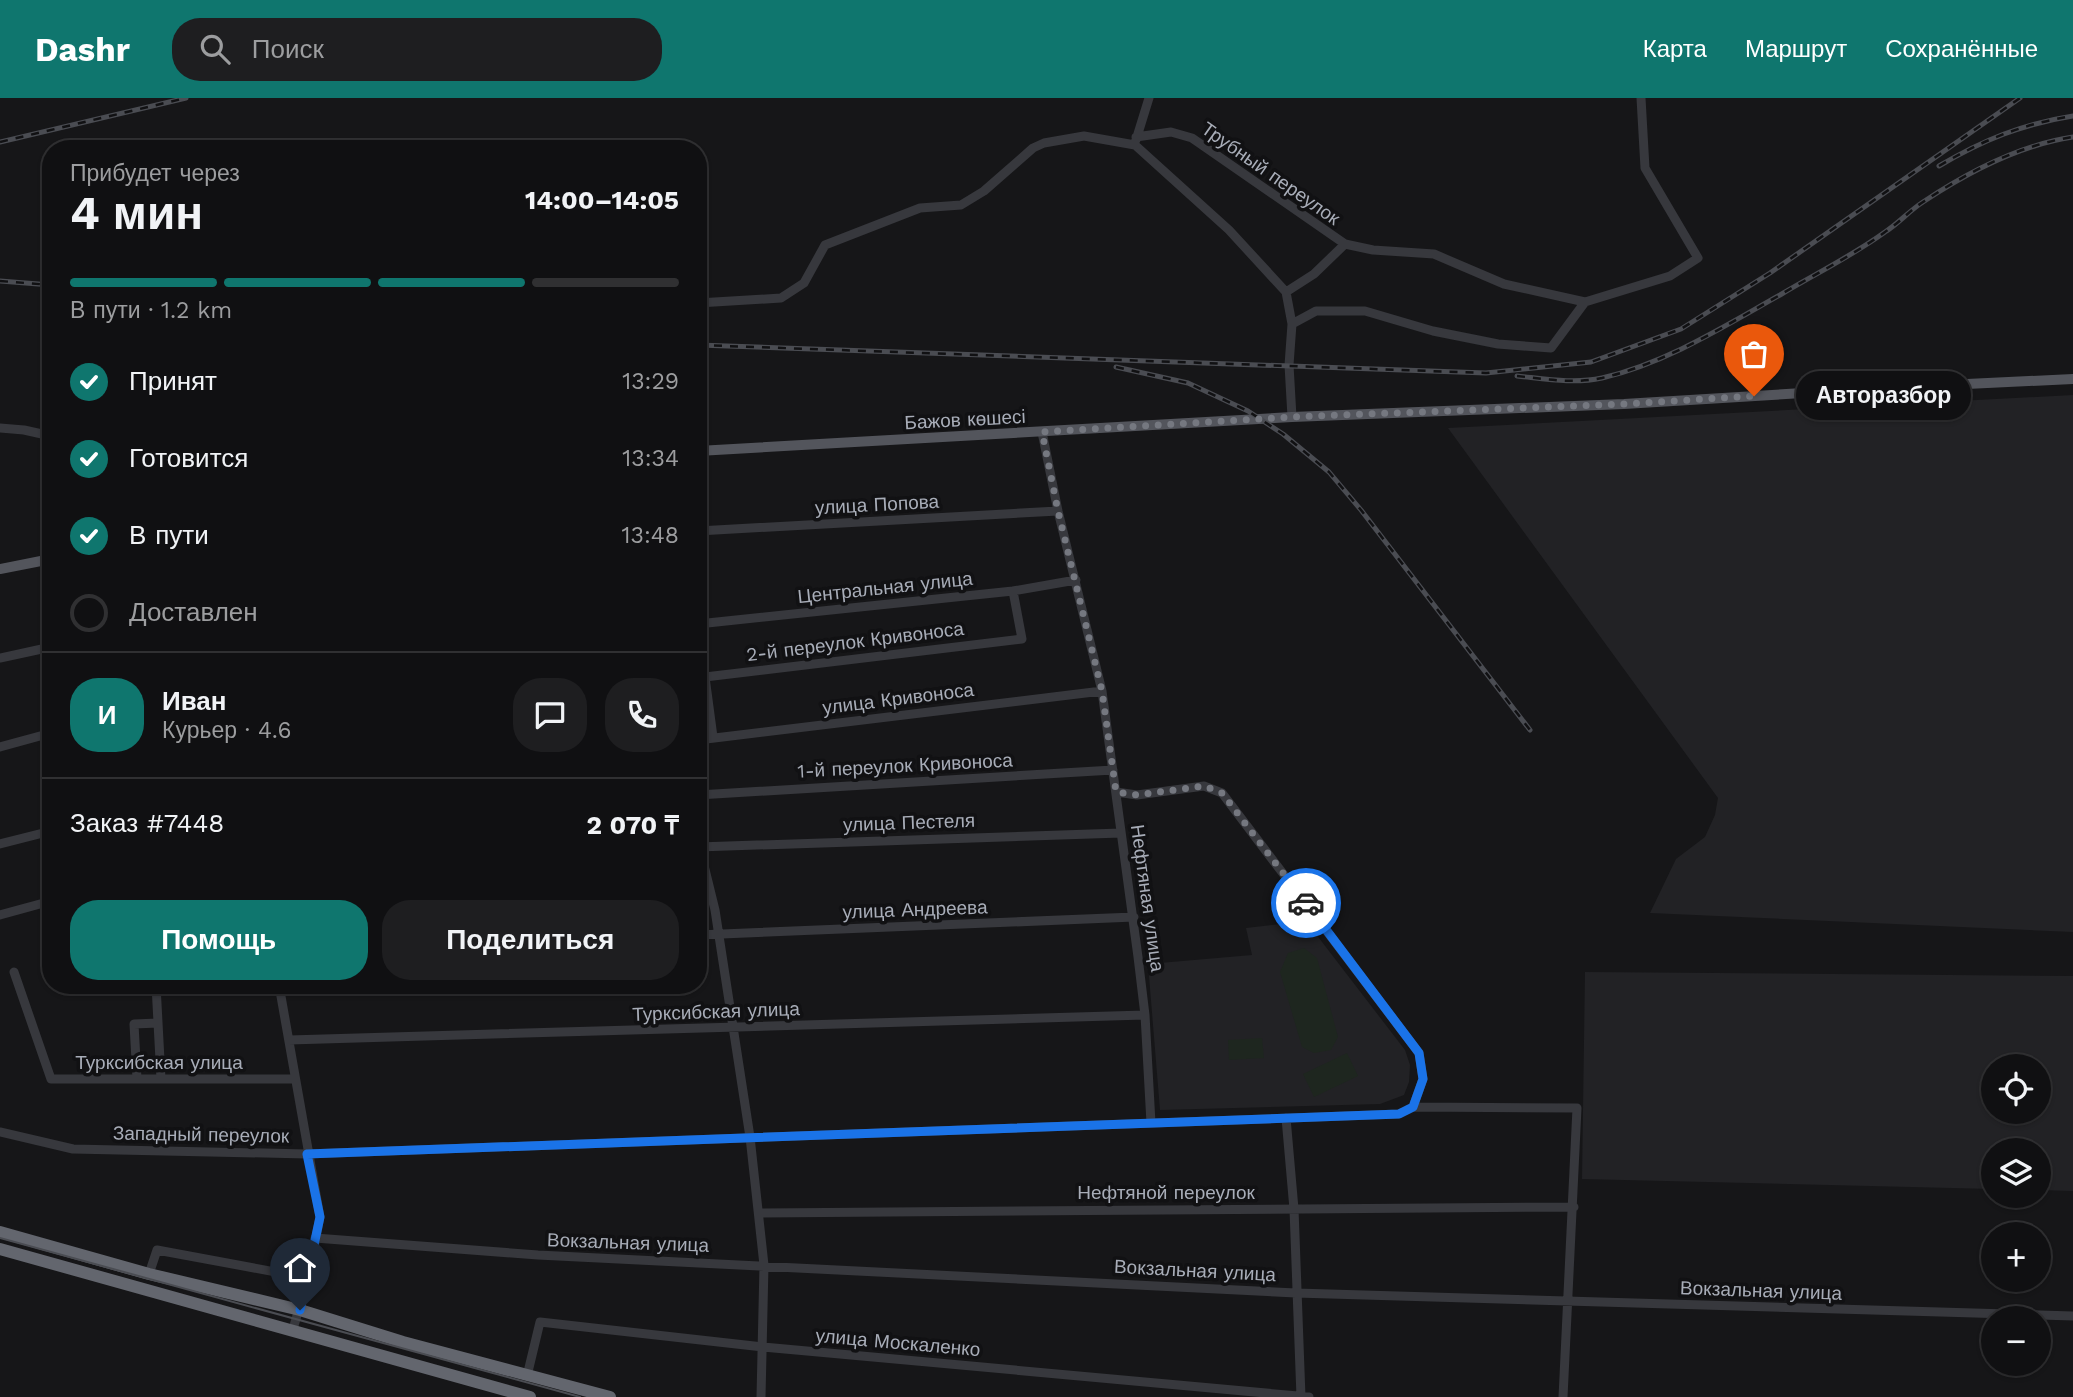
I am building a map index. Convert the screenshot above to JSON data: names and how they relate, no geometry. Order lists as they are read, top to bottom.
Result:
{
  "streets": {
    "main road": ["Бажов көшесі"],
    "street": [
      "Трубный переулок",
      "улица Попова",
      "Центральная улица",
      "2-й переулок Кривоноса",
      "улица Кривоноса",
      "1-й переулок Кривоноса",
      "улица Пестеля",
      "Нефтяная улица",
      "улица Андреева",
      "Турксибская улица",
      "Западный переулок",
      "Нефтяной переулок",
      "Вокзальная улица",
      "улица Москаленко"
    ]
  },
  "crossings": [
    ["Бажов көшесі", "Нефтяная улица"],
    ["улица Попова", "Нефтяная улица"],
    ["Центральная улица", "2-й переулок Кривоноса"],
    ["Центральная улица", "Нефтяная улица"],
    ["2-й переулок Кривоноса", "улица Кривоноса"],
    ["улица Кривоноса", "Нефтяная улица"],
    ["1-й переулок Кривоноса", "Нефтяная улица"],
    ["улица Пестеля", "Нефтяная улица"],
    ["Нефтяная улица", "улица Андреева"],
    ["Нефтяная улица", "Турксибская улица"],
    ["Нефтяная улица", "Западный переулок"],
    ["Западный переулок", "Нефтяной переулок"]
  ],
  "places": ["Авторазбор"],
  "page": {
    "header": "Dashr",
    "search": "Поиск",
    "nav": ["Карта", "Маршрут", "Сохранённые"],
    "heading": ["4 мин", "Прибудет через", "14:00–14:05"],
    "panel": [
      "Иван",
      "Курьер · 4.6",
      "Заказ #7448",
      "2 070 ₸"
    ],
    "bar": "В пути · 1.2 km",
    "list": [
      ["Принят", "13:29"],
      ["Готовится", "13:34"],
      ["В пути", "13:48"],
      "Доставлен"
    ],
    "bubble": "Авторазбор",
    "round": "И",
    "buttons": ["Помощь", "Поделиться"],
    "map_buttons": ["+", "−"]
  }
}
